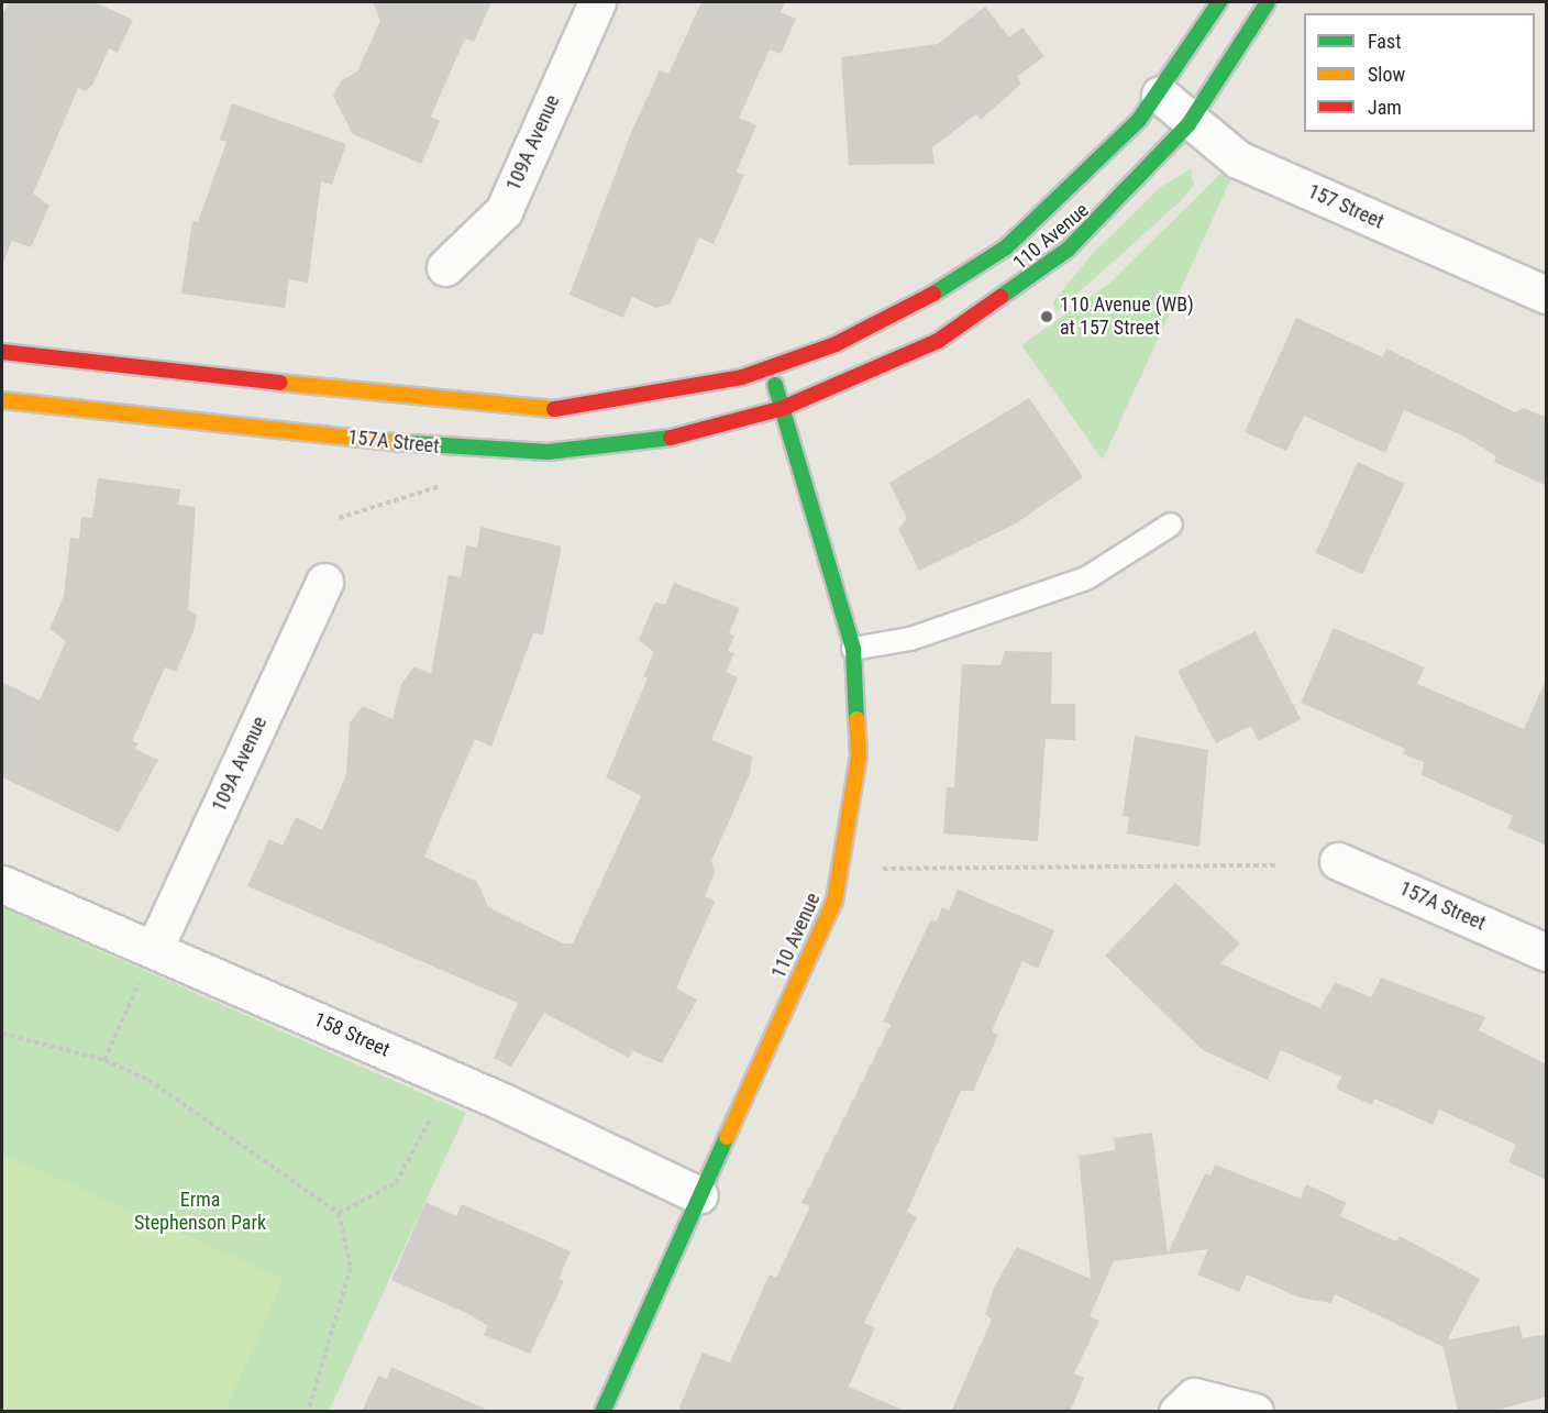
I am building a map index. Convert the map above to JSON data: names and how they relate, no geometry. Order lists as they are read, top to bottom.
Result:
{
  "streets": {
    "street": [
      "109A Avenue",
      "157 Street",
      "110 Avenue",
      "157A Street",
      "158 Street"
    ]
  },
  "crossings": [
    ["109A Avenue", "158 Street"],
    ["157 Street", "110 Avenue"],
    ["110 Avenue", "157A Street"],
    ["110 Avenue", "158 Street"]
  ],
  "parks": ["Erma Stephenson Park"],
  "places": ["110 Avenue (WB) at 157 Street"],
  "legend": ["Fast", "Slow", "Jam"]
}
